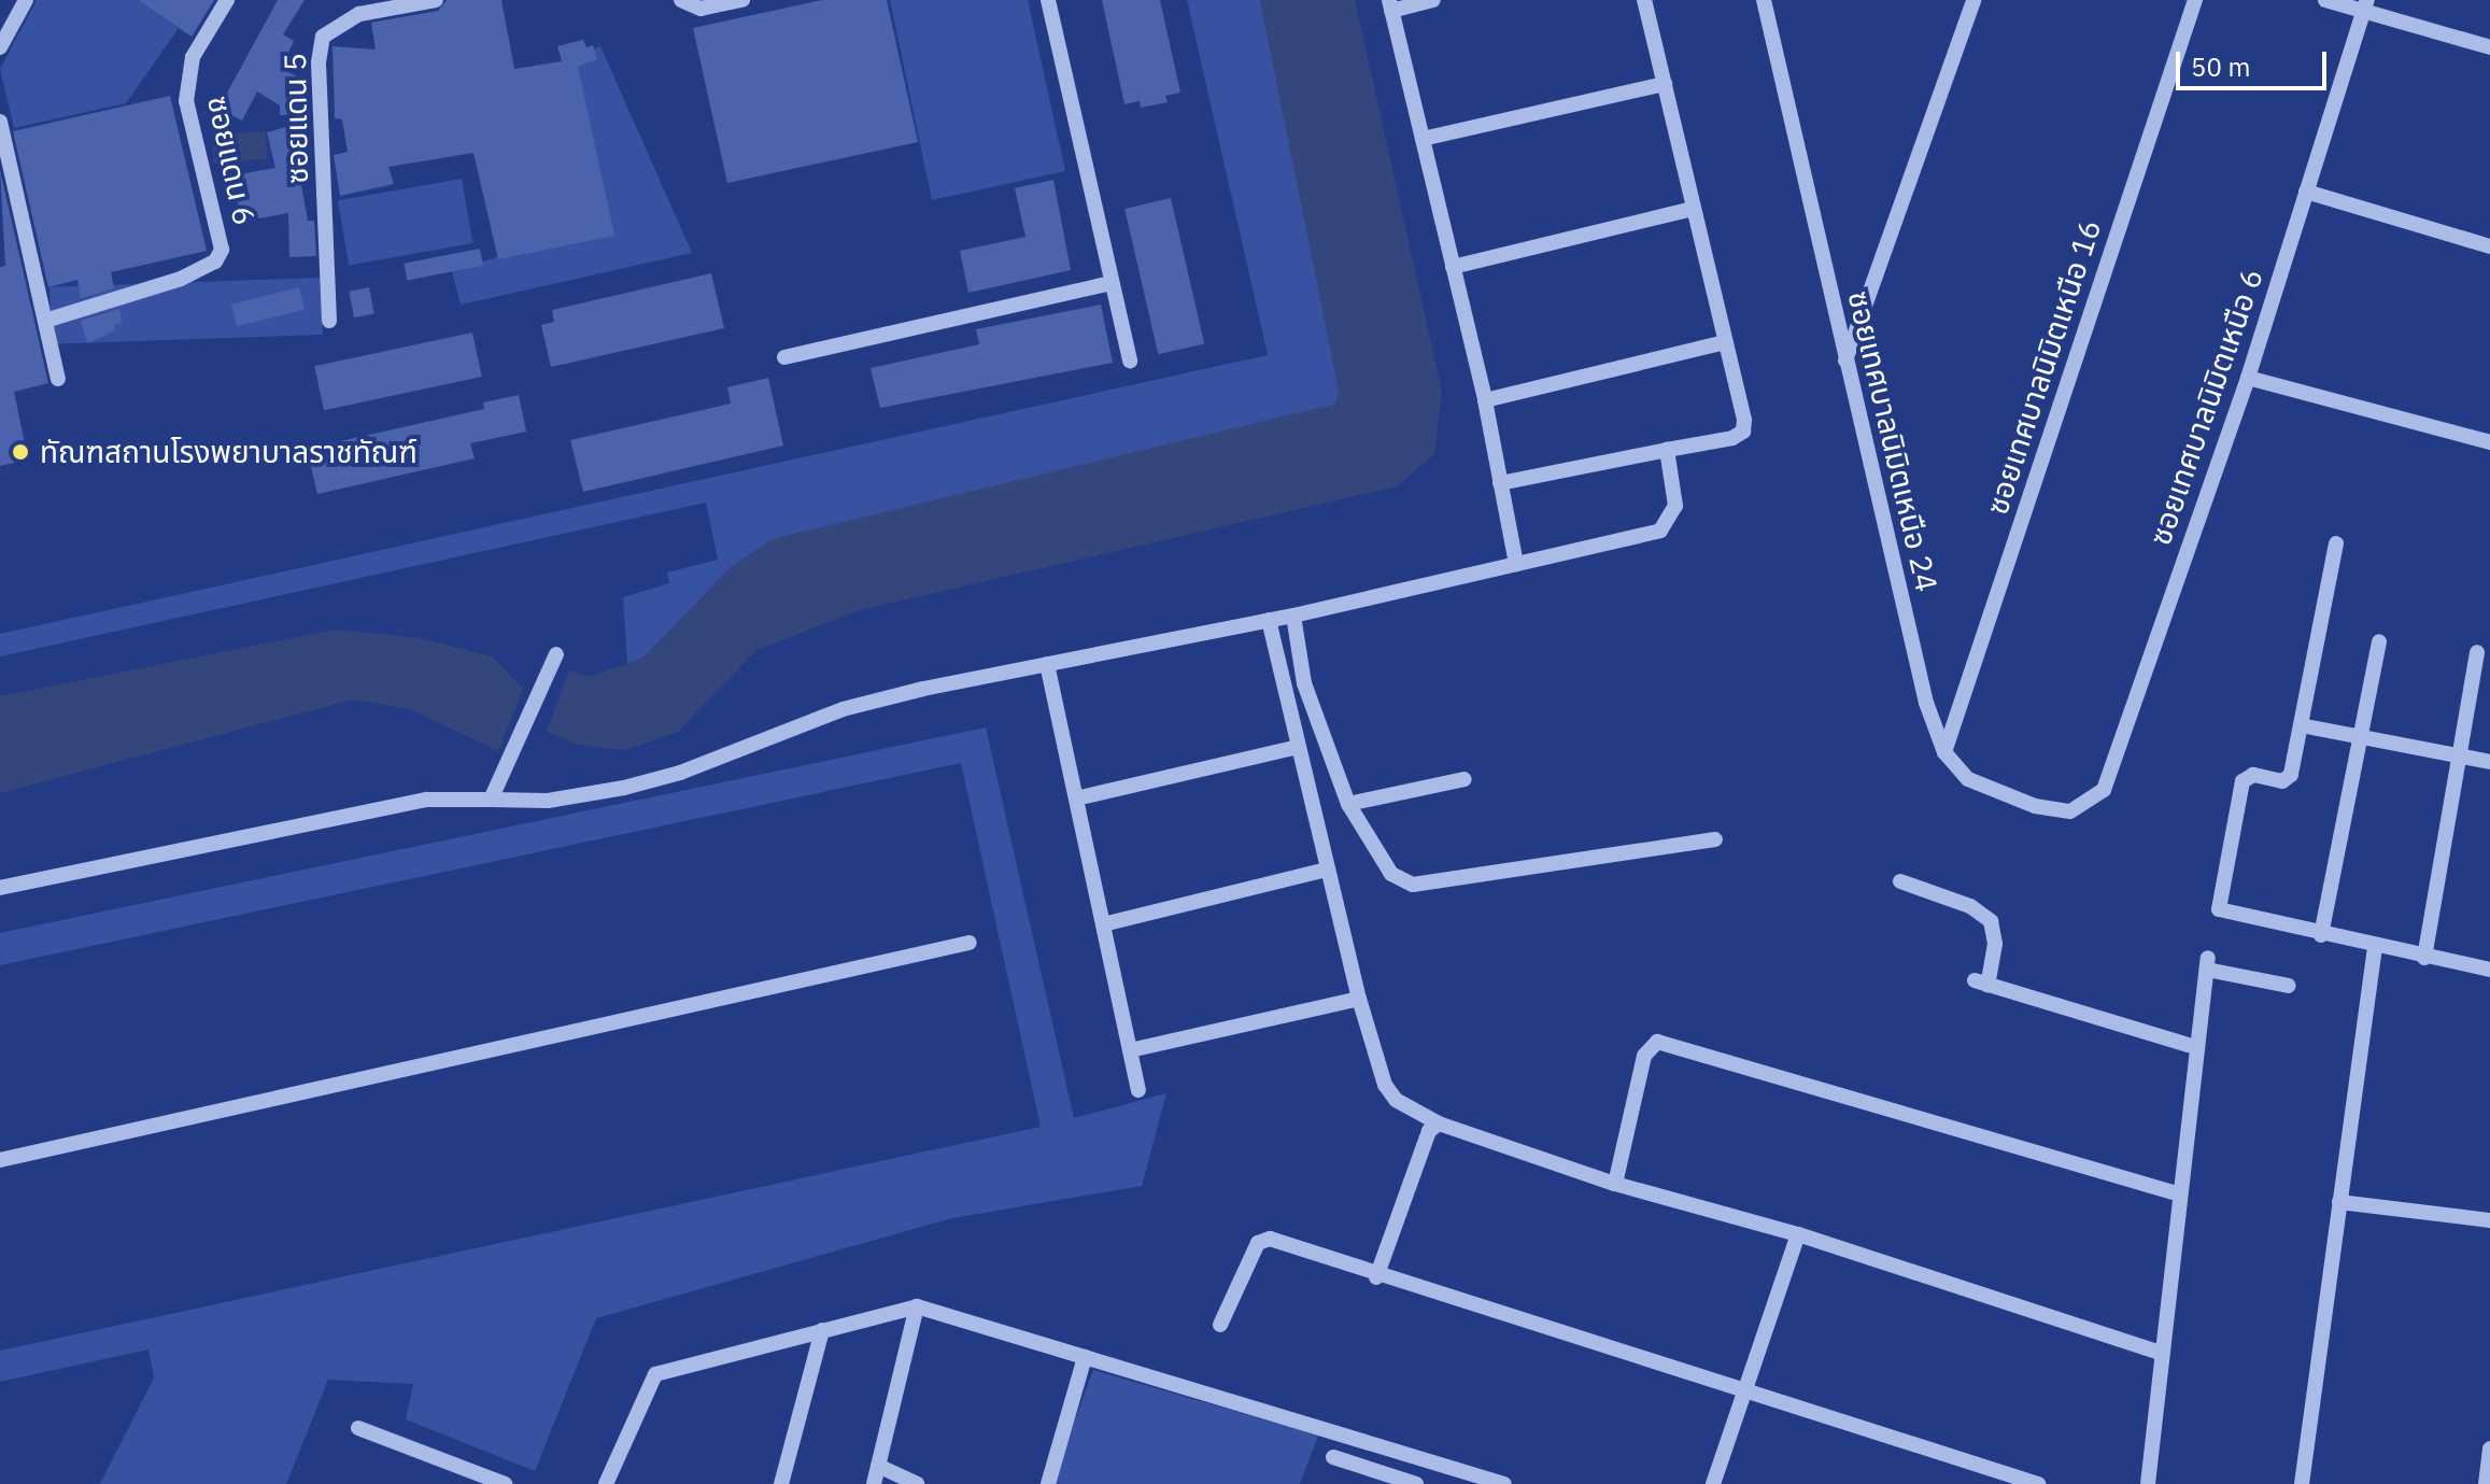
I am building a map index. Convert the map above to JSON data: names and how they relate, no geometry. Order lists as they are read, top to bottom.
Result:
{
  "streets": {
    "street": [
      "ซอยแดน 5",
      "ซอยแดน 6",
      "ซอยเทศบาลนิมิตเหนือ 16",
      "ซอยเทศบาลนิมิตเหนือ 6",
      "ซอยเทศบาลนิมิตเหนือ 24"
    ]
  },
  "crossings": [
    ["ซอยเทศบาลนิมิตเหนือ 16", "ซอยเทศบาลนิมิตเหนือ 24"],
    ["ซอยเทศบาลนิมิตเหนือ 6", "ซอยเทศบาลนิมิตเหนือ 24"]
  ],
  "places": ["ทัณฑสถานโรงพยาบาลราชทัณฑ์"],
  "scale_bar": "50 m"
}
